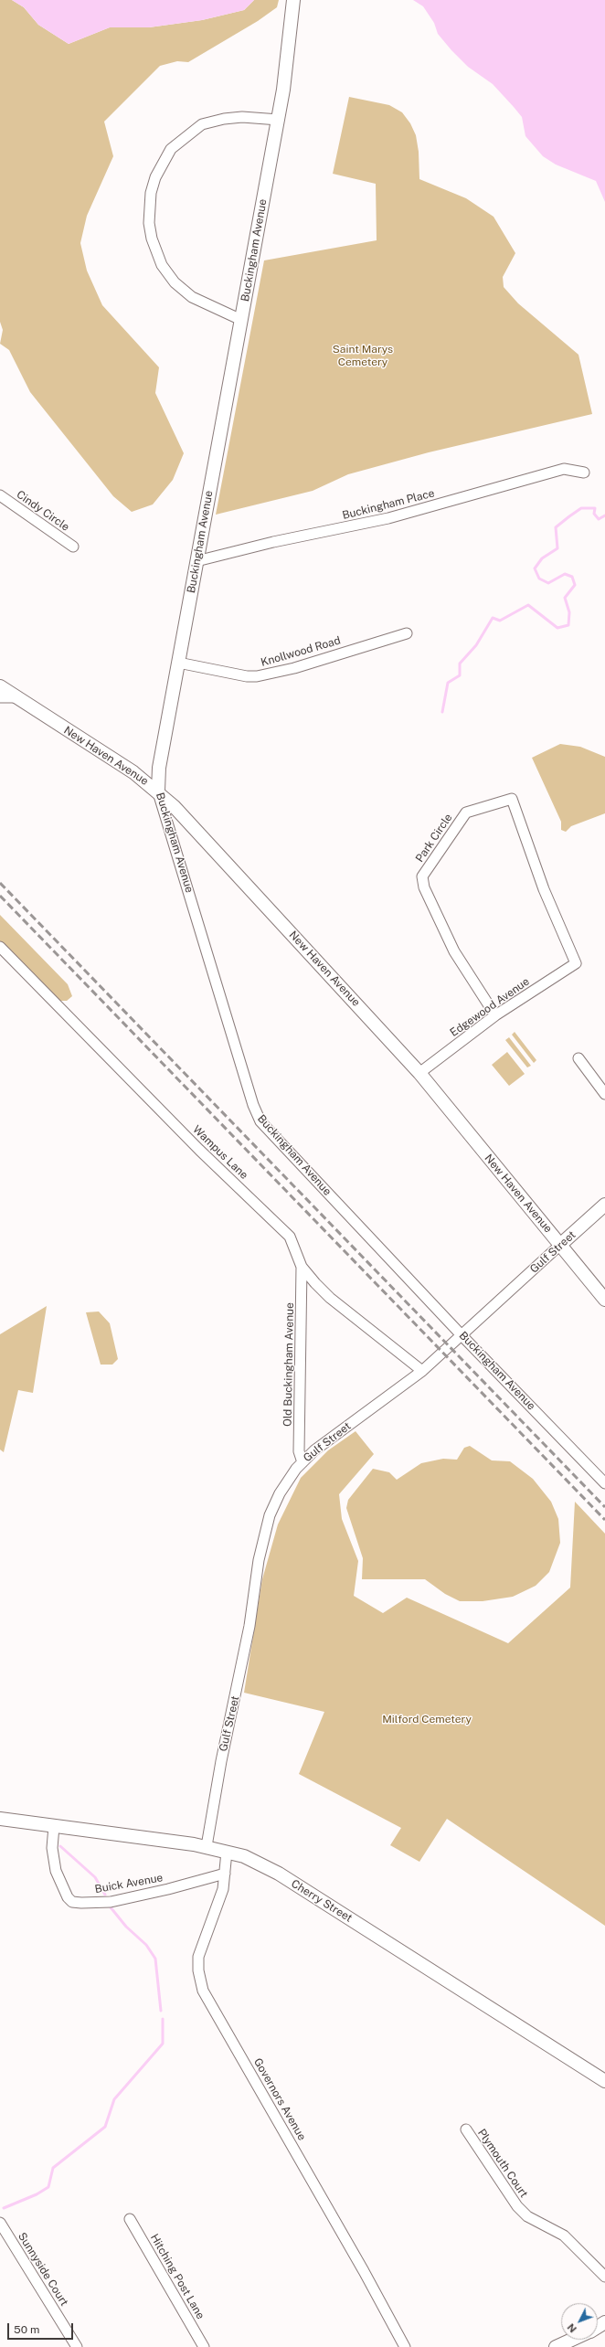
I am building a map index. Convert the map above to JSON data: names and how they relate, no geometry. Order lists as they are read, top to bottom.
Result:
{
  "streets": {
    "main road": [
      "Buckingham Avenue",
      "New Haven Avenue",
      "Gulf Street",
      "Cherry Street"
    ],
    "street": [
      "Buckingham Place",
      "Cindy Circle",
      "Knollwood Road",
      "Park Circle",
      "Edgewood Avenue",
      "Wampus Lane",
      "Old Buckingham Avenue",
      "Buick Avenue",
      "Governors Avenue",
      "Plymouth Court",
      "Sunnyside Court",
      "Hitching Post Lane"
    ]
  },
  "crossings": [
    ["Buckingham Avenue", "Buckingham Place"],
    ["Buckingham Avenue", "Knollwood Road"],
    ["Buckingham Avenue", "New Haven Avenue"],
    ["Buckingham Avenue", "Gulf Street"],
    ["New Haven Avenue", "Edgewood Avenue"],
    ["New Haven Avenue", "Gulf Street"],
    ["Park Circle", "Edgewood Avenue"],
    ["Wampus Lane", "Gulf Street"],
    ["Wampus Lane", "Old Buckingham Avenue"],
    ["Gulf Street", "Old Buckingham Avenue"],
    ["Gulf Street", "Cherry Street"],
    ["Buick Avenue", "Cherry Street"],
    ["Buick Avenue", "Governors Avenue"],
    ["Cherry Street", "Governors Avenue"]
  ],
  "parks": ["Saint Marys Cemetery", "Milford Cemetery"],
  "scale_bar": "50 m",
  "north": "bottom left"
}
